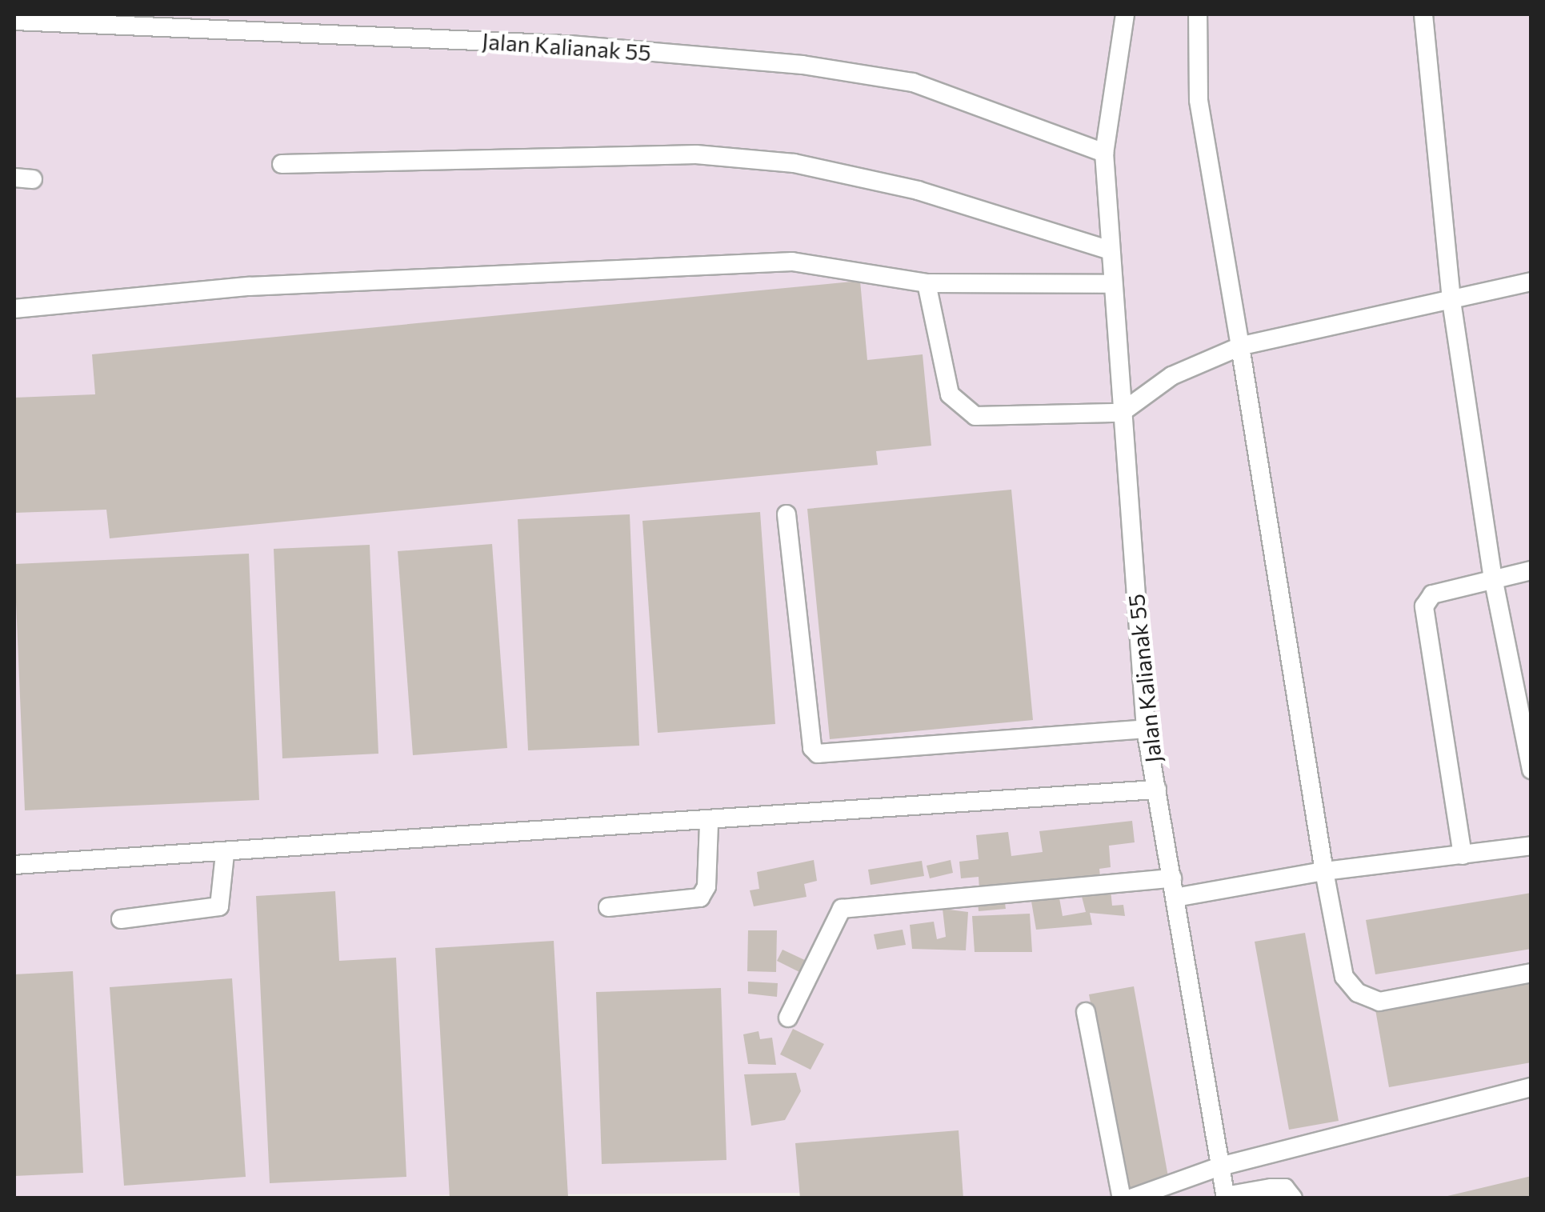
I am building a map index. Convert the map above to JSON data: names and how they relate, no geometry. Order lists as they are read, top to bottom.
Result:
{
  "streets": {
    "lane": ["Jalan Kalianak 55"]
  }
}
